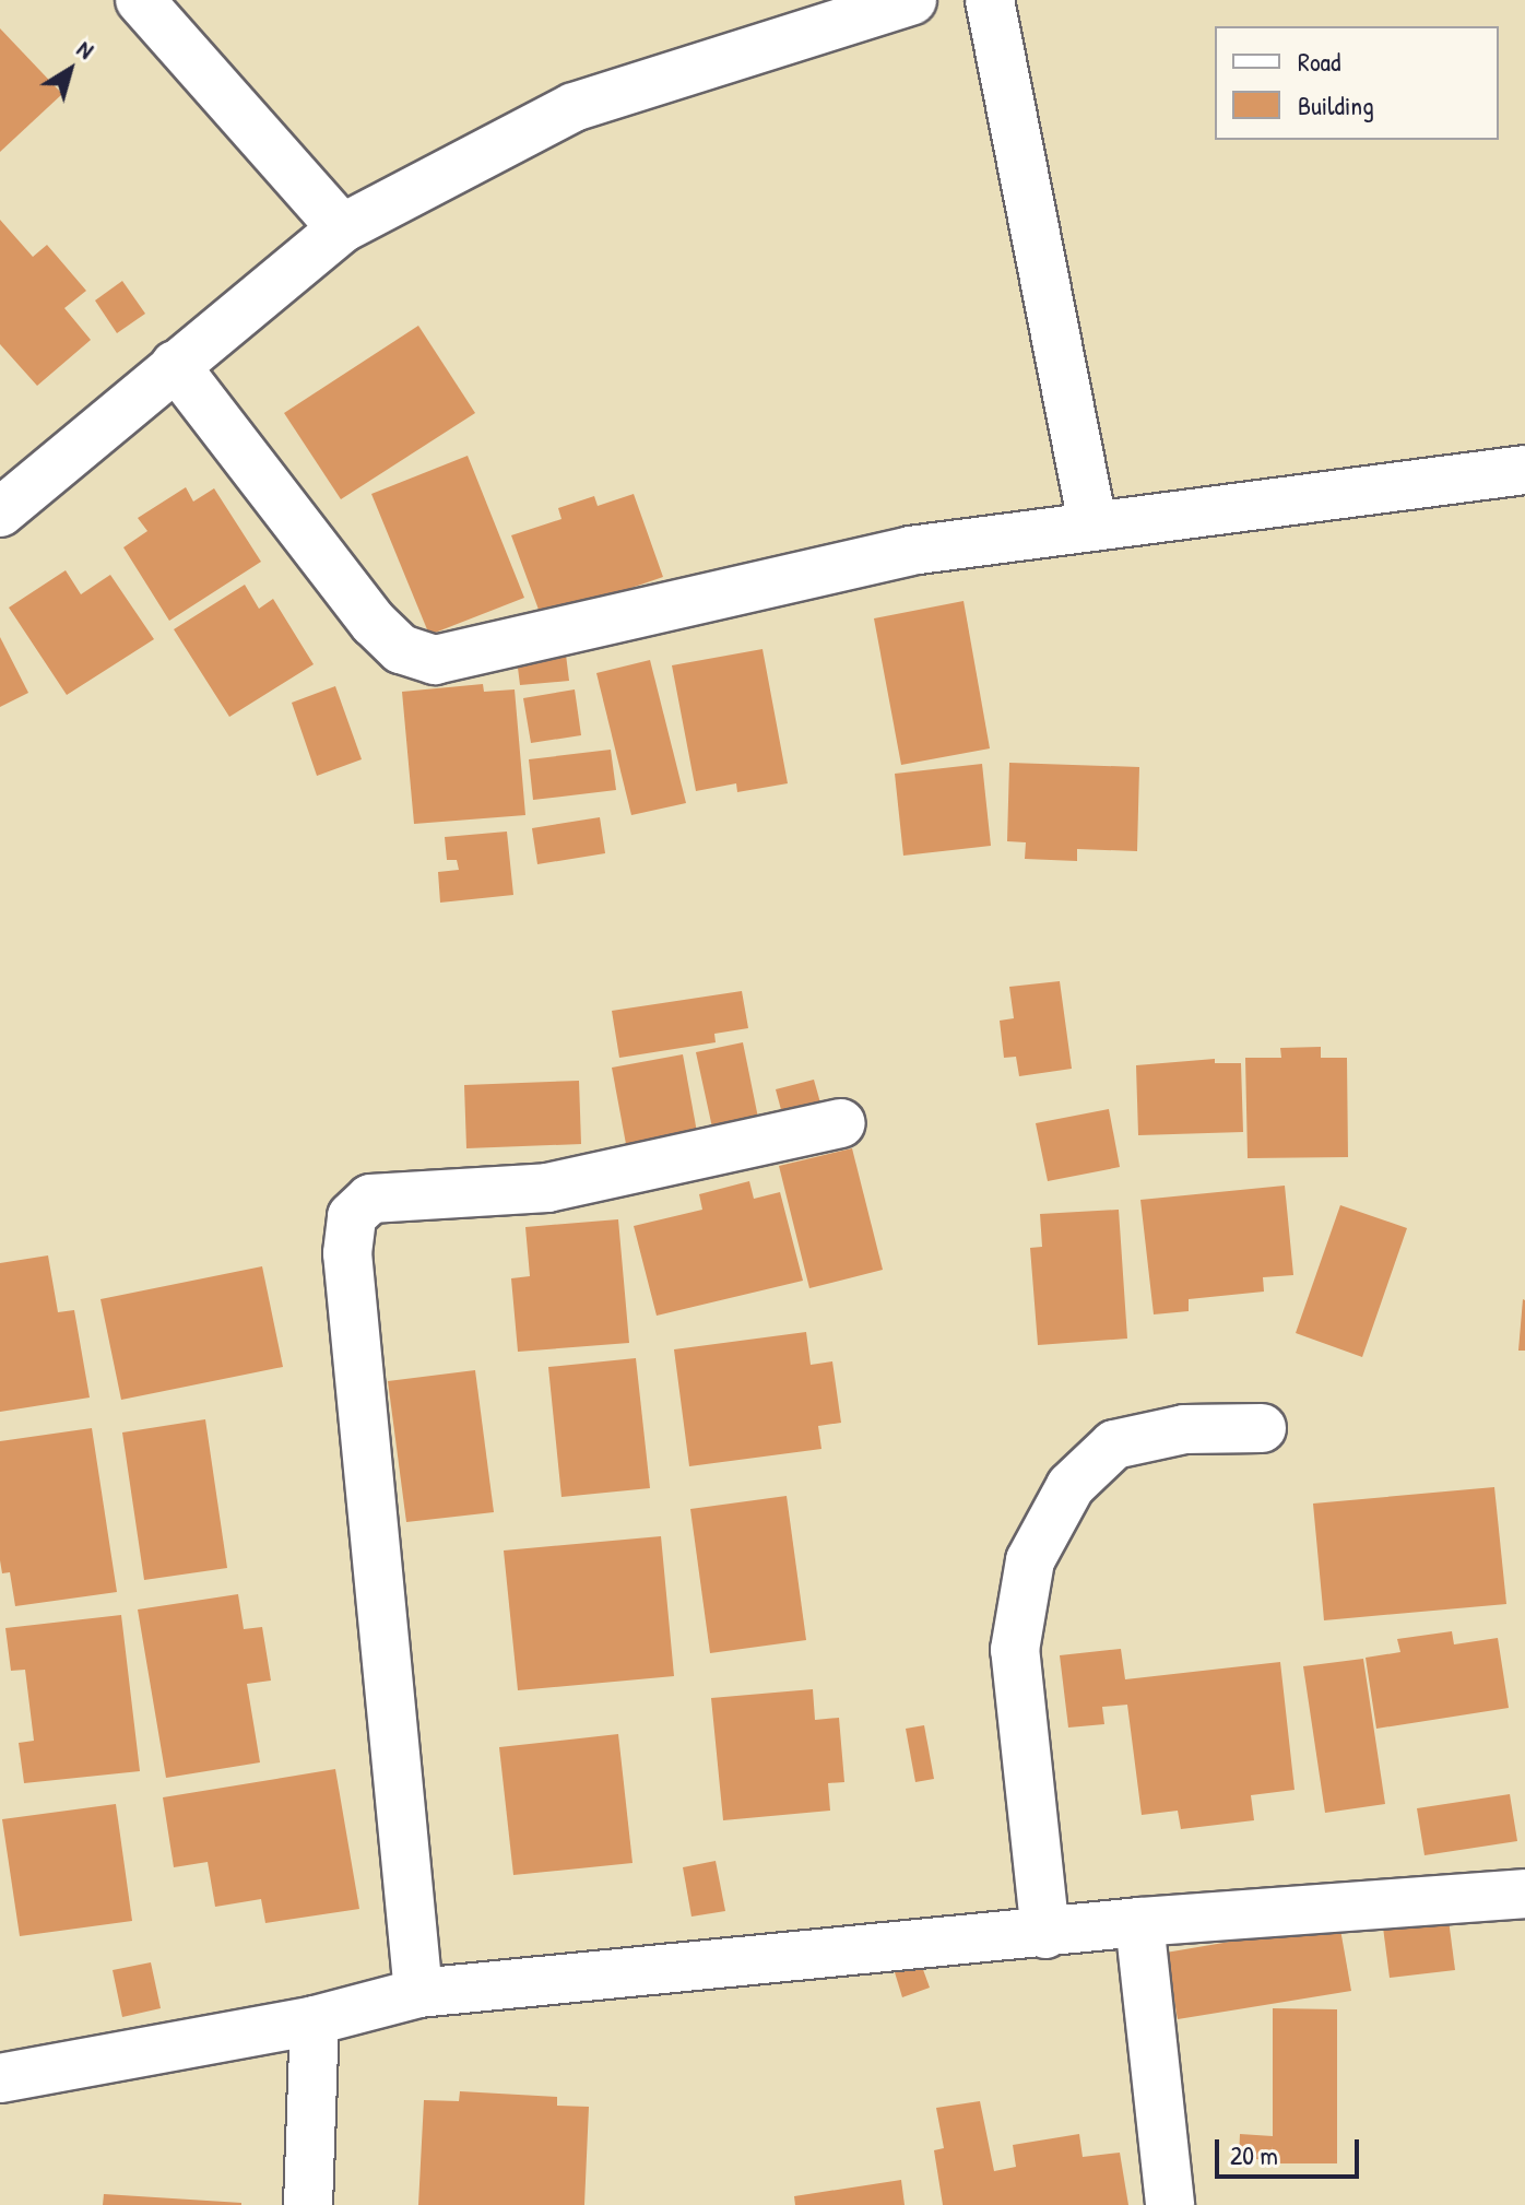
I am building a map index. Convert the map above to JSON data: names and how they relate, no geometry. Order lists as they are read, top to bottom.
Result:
{
  "legend": ["Road", "Building"],
  "scale_bar": "20 m",
  "north": "top right"
}
